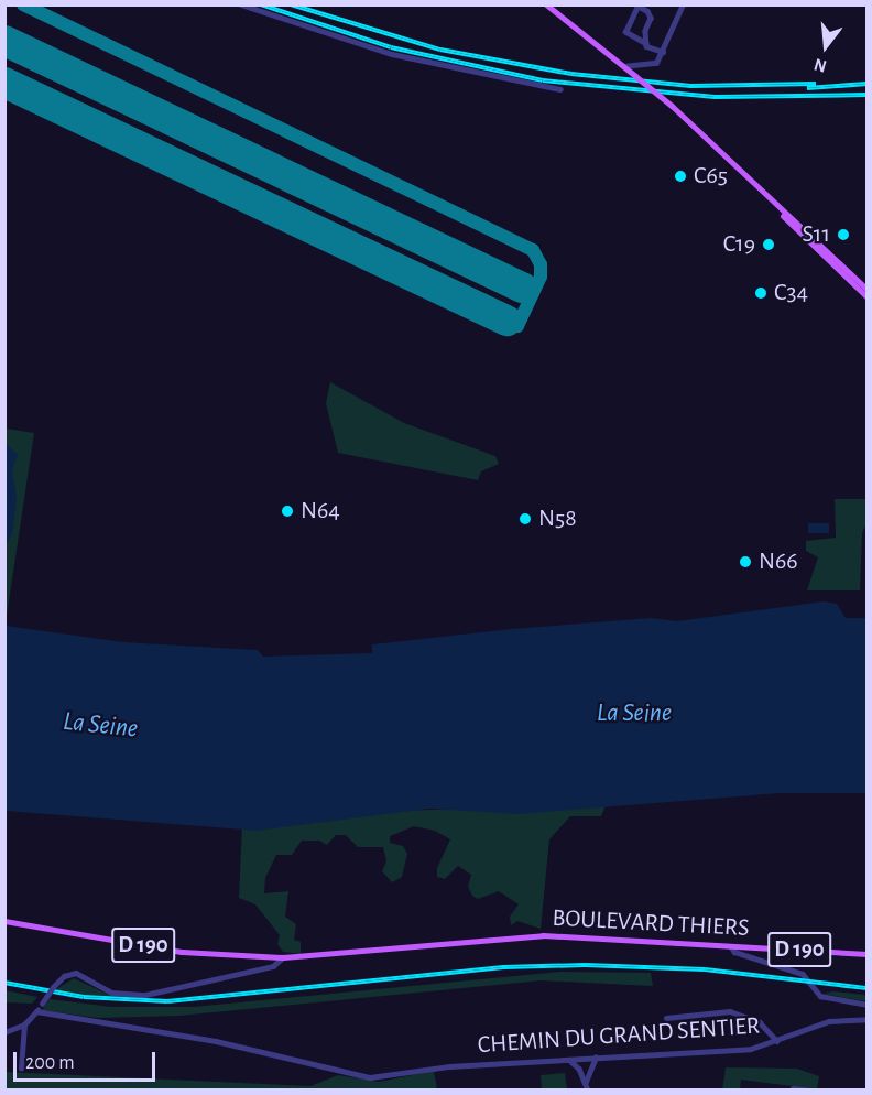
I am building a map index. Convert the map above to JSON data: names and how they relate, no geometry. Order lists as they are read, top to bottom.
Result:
{
  "streets": {
    "main road": ["BOULEVARD THIERS", "D 190"],
    "street": ["CHEMIN DU GRAND SENTIER"]
  },
  "crossings": [
    ["BOULEVARD THIERS", "D 190"]
  ],
  "water": ["La Seine"],
  "places": [
    "C65",
    "S11",
    "C19",
    "C34",
    "N64",
    "N58",
    "N66"
  ],
  "scale_bar": "200 m",
  "north": "bottom"
}
